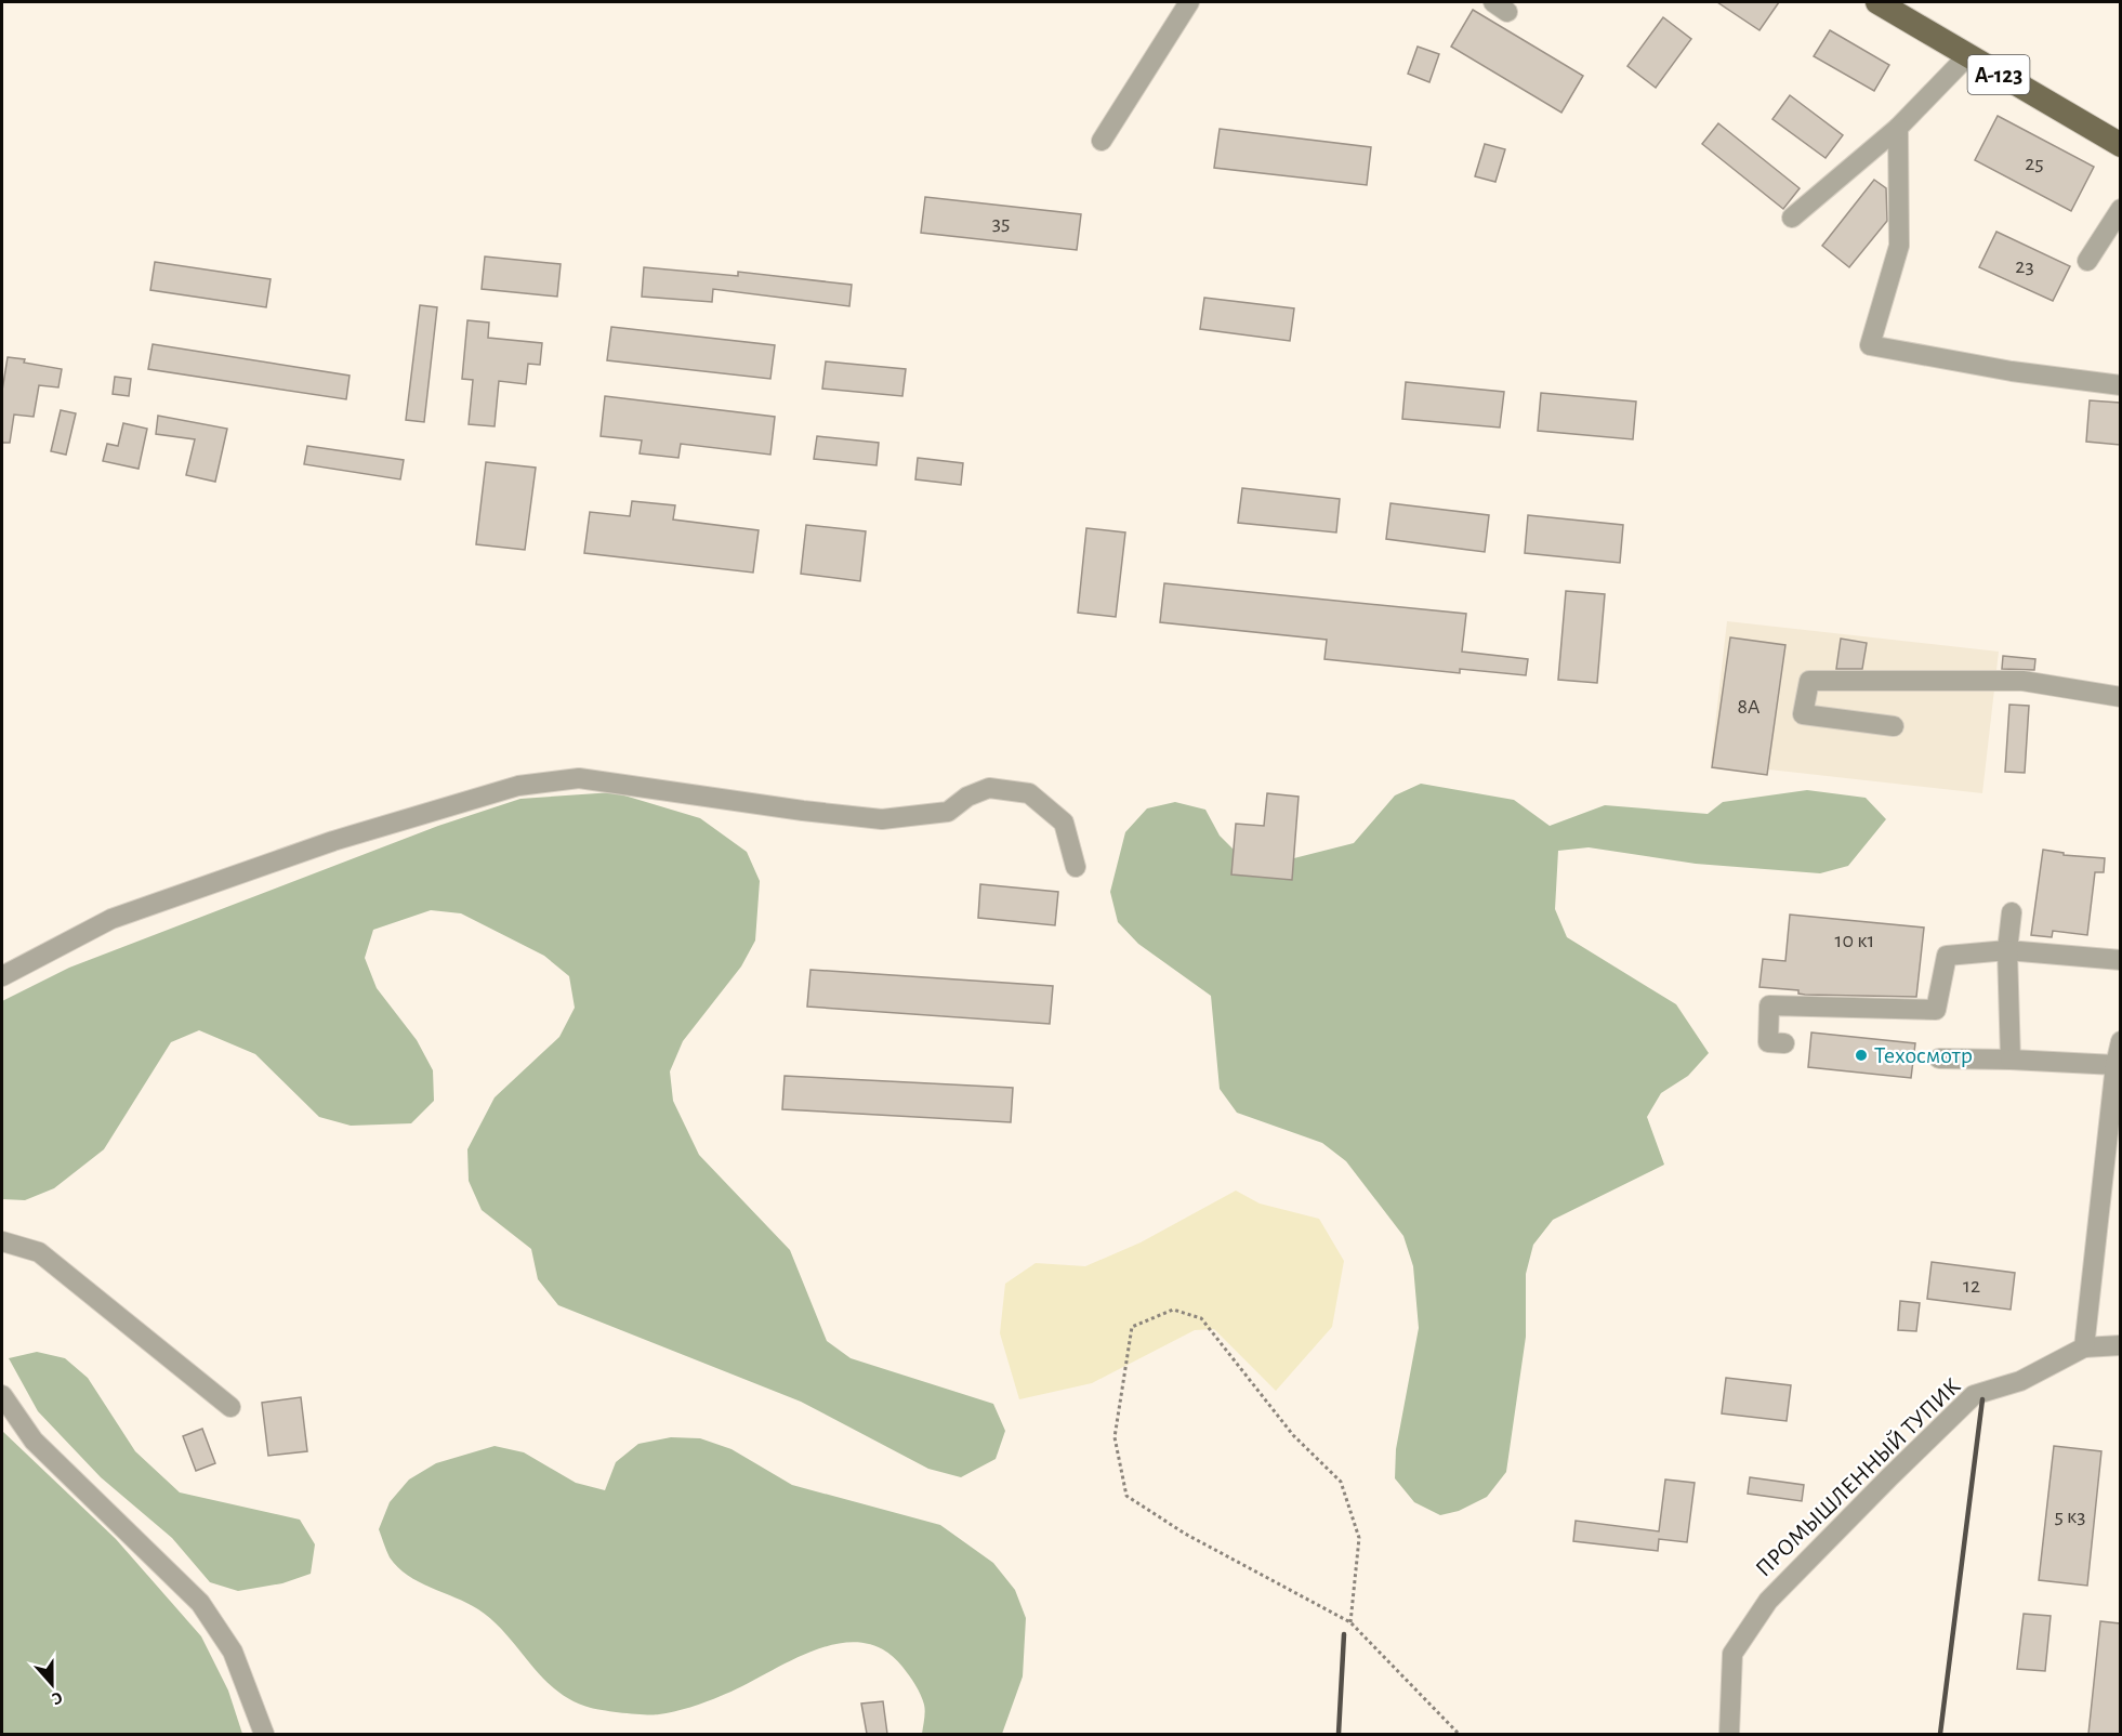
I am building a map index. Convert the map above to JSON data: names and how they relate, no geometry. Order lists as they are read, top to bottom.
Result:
{
  "streets": {
    "main road": ["А-123"],
    "street": ["ПРОМЫШЛЕННЫЙ ТУПИК"]
  },
  "places": ["Техосмотр"],
  "house_numbers": [
    "25",
    "35",
    "23",
    "8А",
    "10 к1",
    "12",
    "5 к3"
  ],
  "north": "bottom"
}
